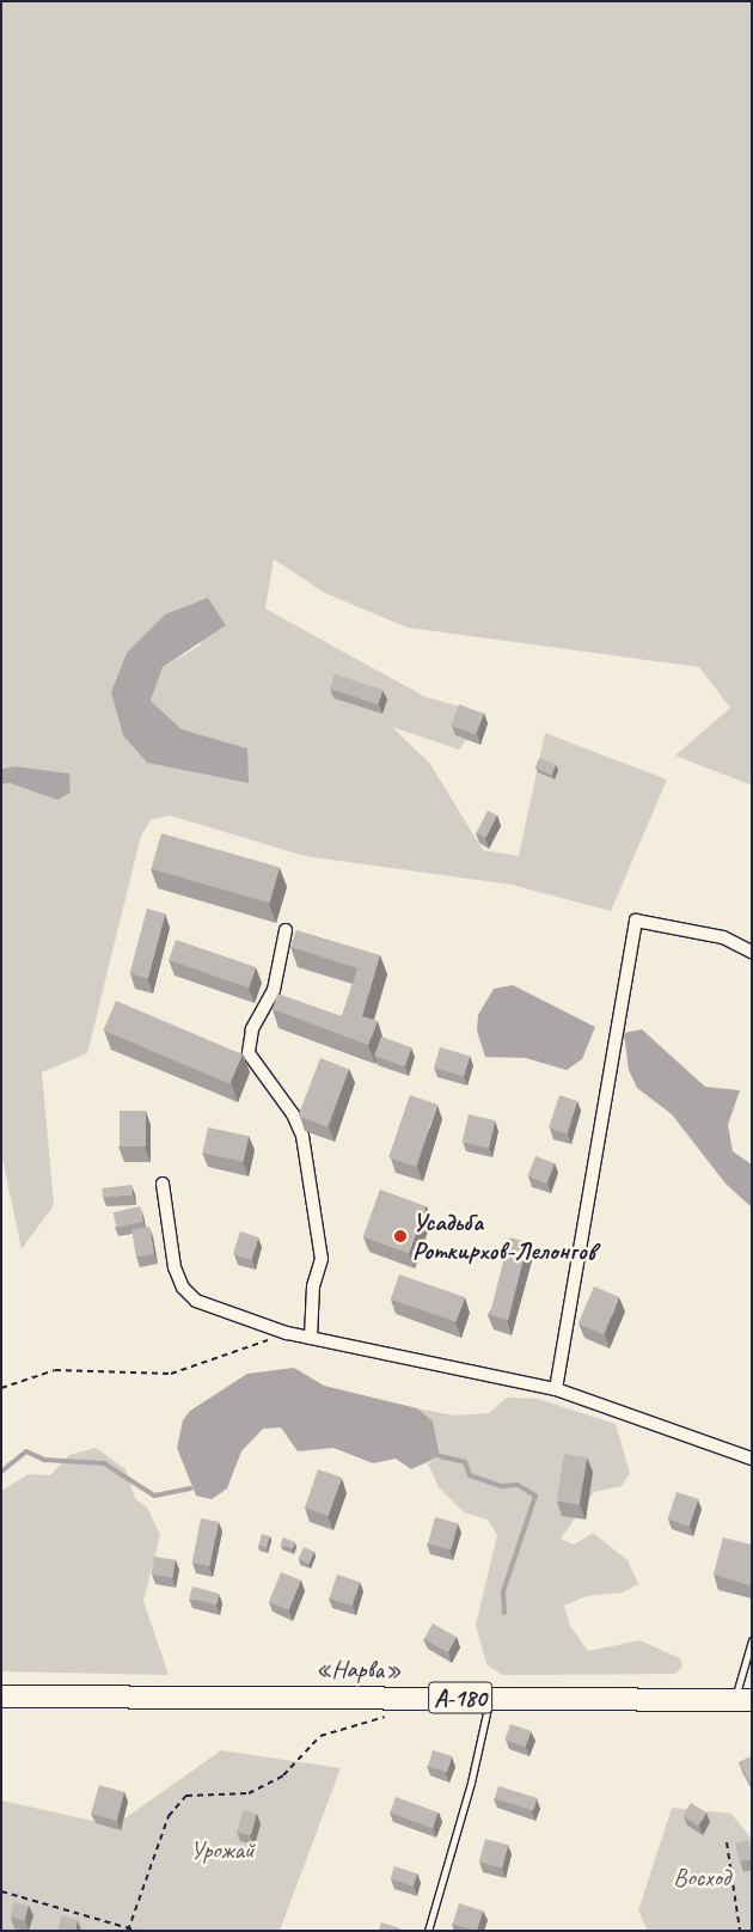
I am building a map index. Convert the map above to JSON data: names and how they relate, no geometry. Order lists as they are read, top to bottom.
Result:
{
  "streets": {
    "highway": ["«Нарва»", "А-180"]
  },
  "parks": ["Урожай", "Восход"],
  "places": ["Усадьба Роткирхов-Лелонгов"]
}
